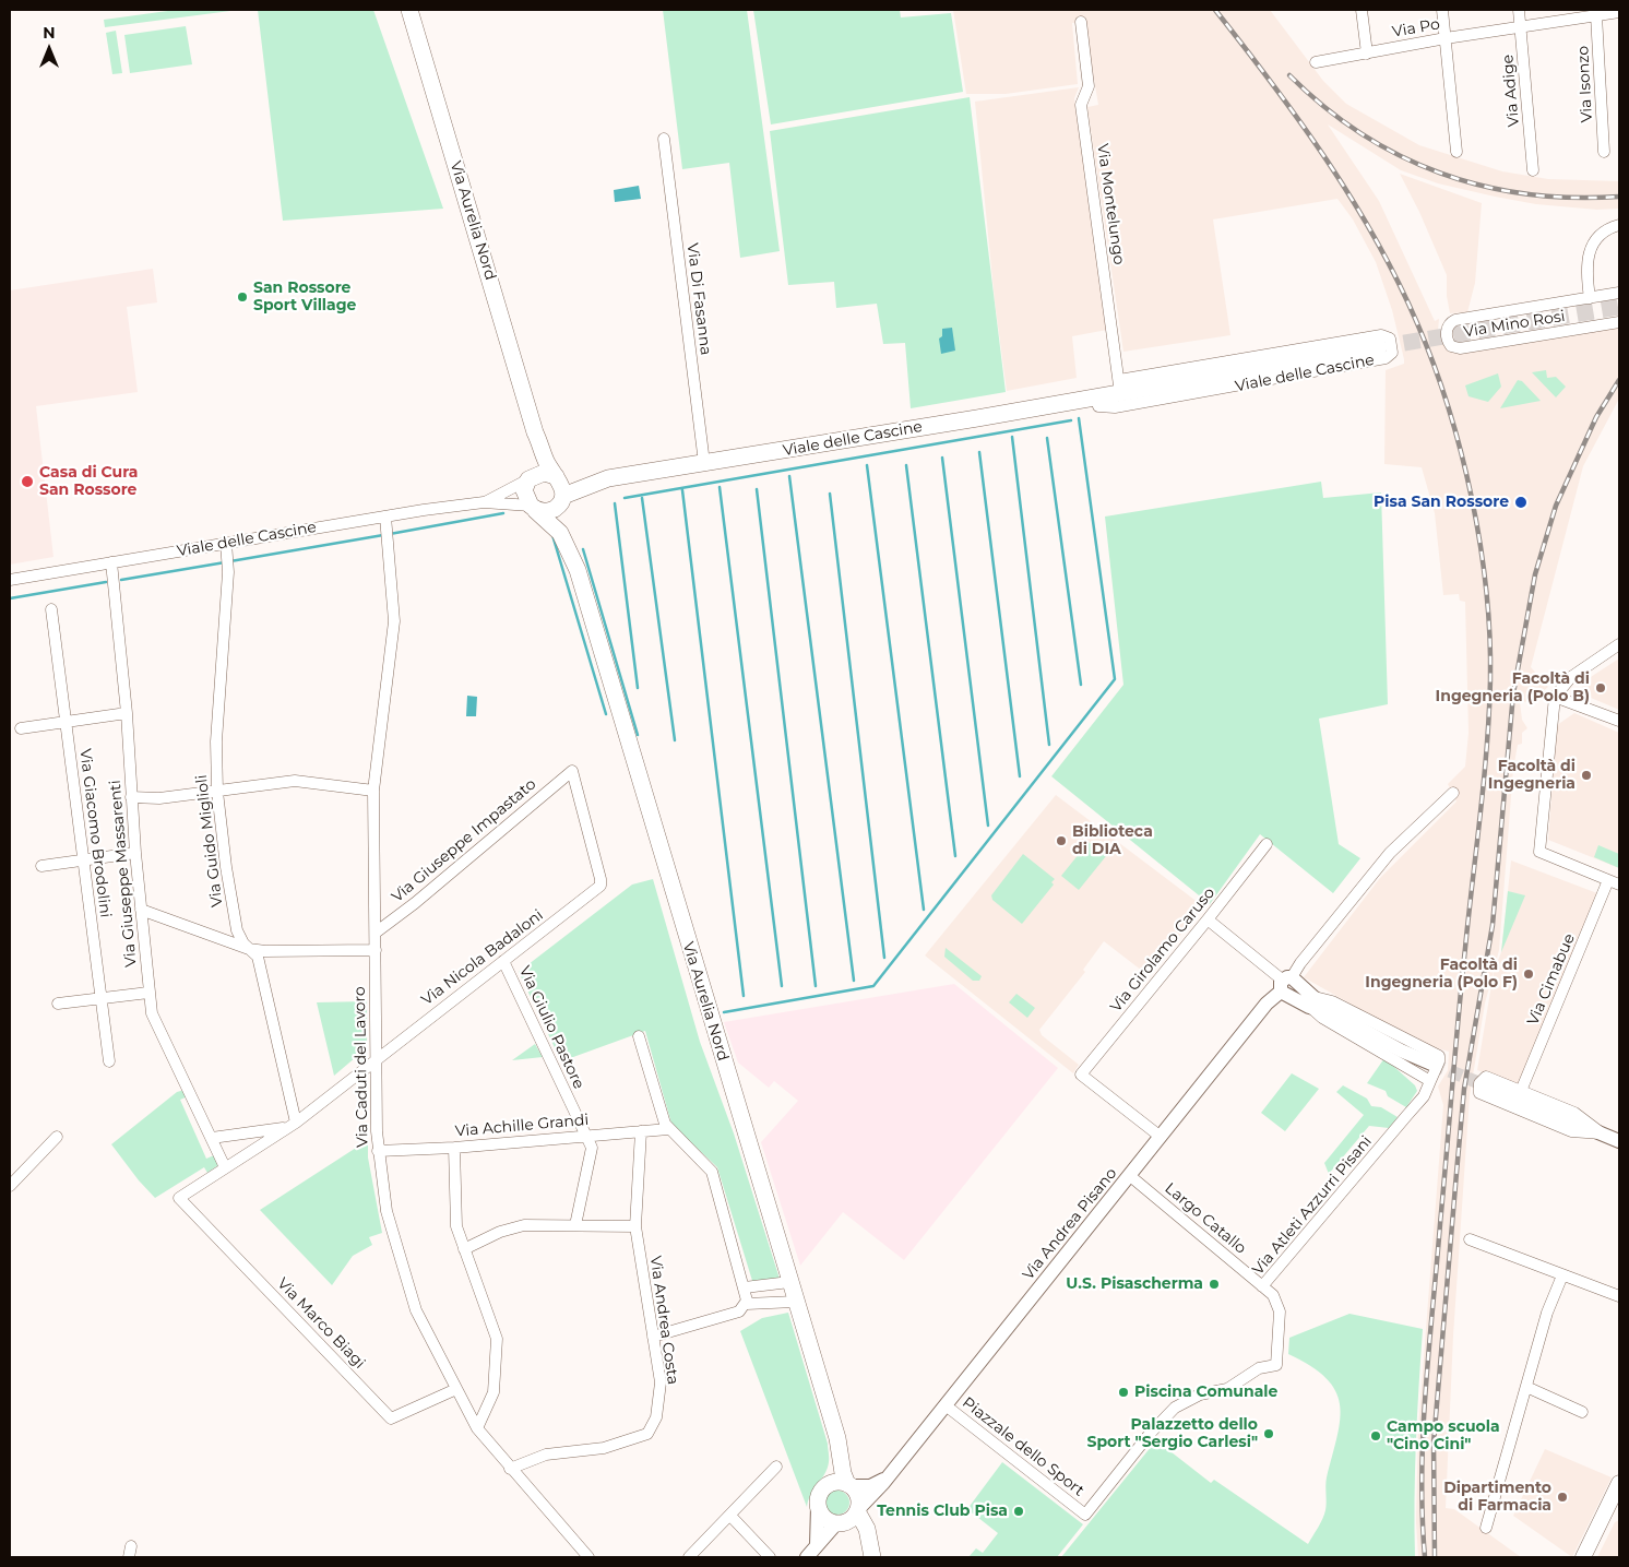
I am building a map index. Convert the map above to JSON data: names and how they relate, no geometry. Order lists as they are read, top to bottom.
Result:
{
  "streets": {
    "main road": ["Via Aurelia Nord", "Viale delle Cascine"],
    "street": [
      "Via Po",
      "Via Isonzo",
      "Via Adige",
      "Via Montelungo",
      "Via Di Fasanna",
      "Via Mino Rosi",
      "Via Giacomo Brodolini",
      "Via Guido Miglioli",
      "Via Giuseppe Impastato",
      "Via Giuseppe Massarenti",
      "Via Girolamo Caruso",
      "Via Nicola Badaloni",
      "Via Cimabue",
      "Via Giulio Pastore",
      "Via Caduti del Lavoro",
      "Via Achille Grandi",
      "Via Atleti Azzurri Pisani",
      "Largo Catallo",
      "Via Andrea Pisano",
      "Via Andrea Costa",
      "Via Marco Biagi",
      "Piazzale dello Sport"
    ]
  },
  "crossings": [
    ["Via Po", "Via Isonzo"],
    ["Via Po", "Via Adige"],
    ["Via Montelungo", "Viale delle Cascine"],
    ["Via Aurelia Nord", "Viale delle Cascine"],
    ["Via Aurelia Nord", "Via Andrea Pisano"],
    ["Via Di Fasanna", "Viale delle Cascine"],
    ["Viale delle Cascine", "Via Guido Miglioli"],
    ["Viale delle Cascine", "Via Giuseppe Massarenti"],
    ["Viale delle Cascine", "Via Caduti del Lavoro"],
    ["Via Guido Miglioli", "Via Nicola Badaloni"],
    ["Via Giuseppe Impastato", "Via Nicola Badaloni"],
    ["Via Giuseppe Impastato", "Via Caduti del Lavoro"],
    ["Via Giuseppe Massarenti", "Via Nicola Badaloni"],
    ["Via Girolamo Caruso", "Via Andrea Pisano"],
    ["Via Nicola Badaloni", "Via Giulio Pastore"],
    ["Via Nicola Badaloni", "Via Caduti del Lavoro"],
    ["Via Nicola Badaloni", "Via Marco Biagi"],
    ["Via Giulio Pastore", "Via Achille Grandi"],
    ["Via Caduti del Lavoro", "Via Achille Grandi"],
    ["Via Caduti del Lavoro", "Via Andrea Costa"],
    ["Via Caduti del Lavoro", "Via Marco Biagi"],
    ["Via Achille Grandi", "Via Andrea Costa"],
    ["Via Atleti Azzurri Pisani", "Largo Catallo"],
    ["Via Atleti Azzurri Pisani", "Piazzale dello Sport"],
    ["Largo Catallo", "Via Andrea Pisano"],
    ["Via Andrea Pisano", "Piazzale dello Sport"]
  ],
  "places": [
    "San Rossore Sport Village",
    "Casa di Cura San Rossore",
    "Pisa San Rossore",
    "Facoltà di Ingegneria (Polo B)",
    "Facoltà di Ingegneria",
    "Biblioteca di DIA",
    "Facoltà di Ingegneria (Polo F)",
    "U.S. Pisascherma",
    "Piscina Comunale",
    "Palazzetto dello Sport \"Sergio Carlesi\"",
    "Campo scuola \"Cino Cini\"",
    "Dipartimento di Farmacia",
    "Tennis Club Pisa"
  ],
  "north": "top"
}
